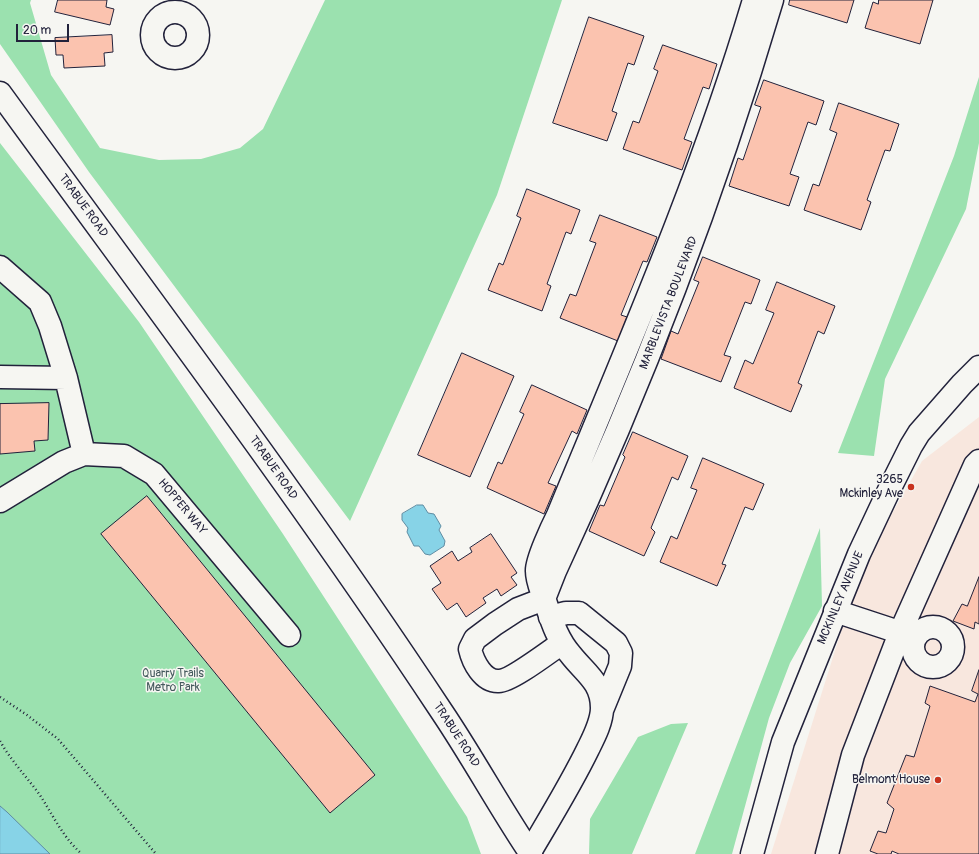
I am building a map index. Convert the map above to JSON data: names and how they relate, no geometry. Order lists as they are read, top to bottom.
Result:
{
  "streets": {
    "street": [
      "TRABUE ROAD",
      "MARBLEVISTA BOULEVARD",
      "HOPPER WAY",
      "MCKINLEY AVENUE"
    ]
  },
  "crossings": [
    ["TRABUE ROAD", "MARBLEVISTA BOULEVARD"]
  ],
  "parks": ["Quarry Trails Metro Park"],
  "places": ["3265 Mckinley Ave", "Belmont House"],
  "scale_bar": "20 m"
}
